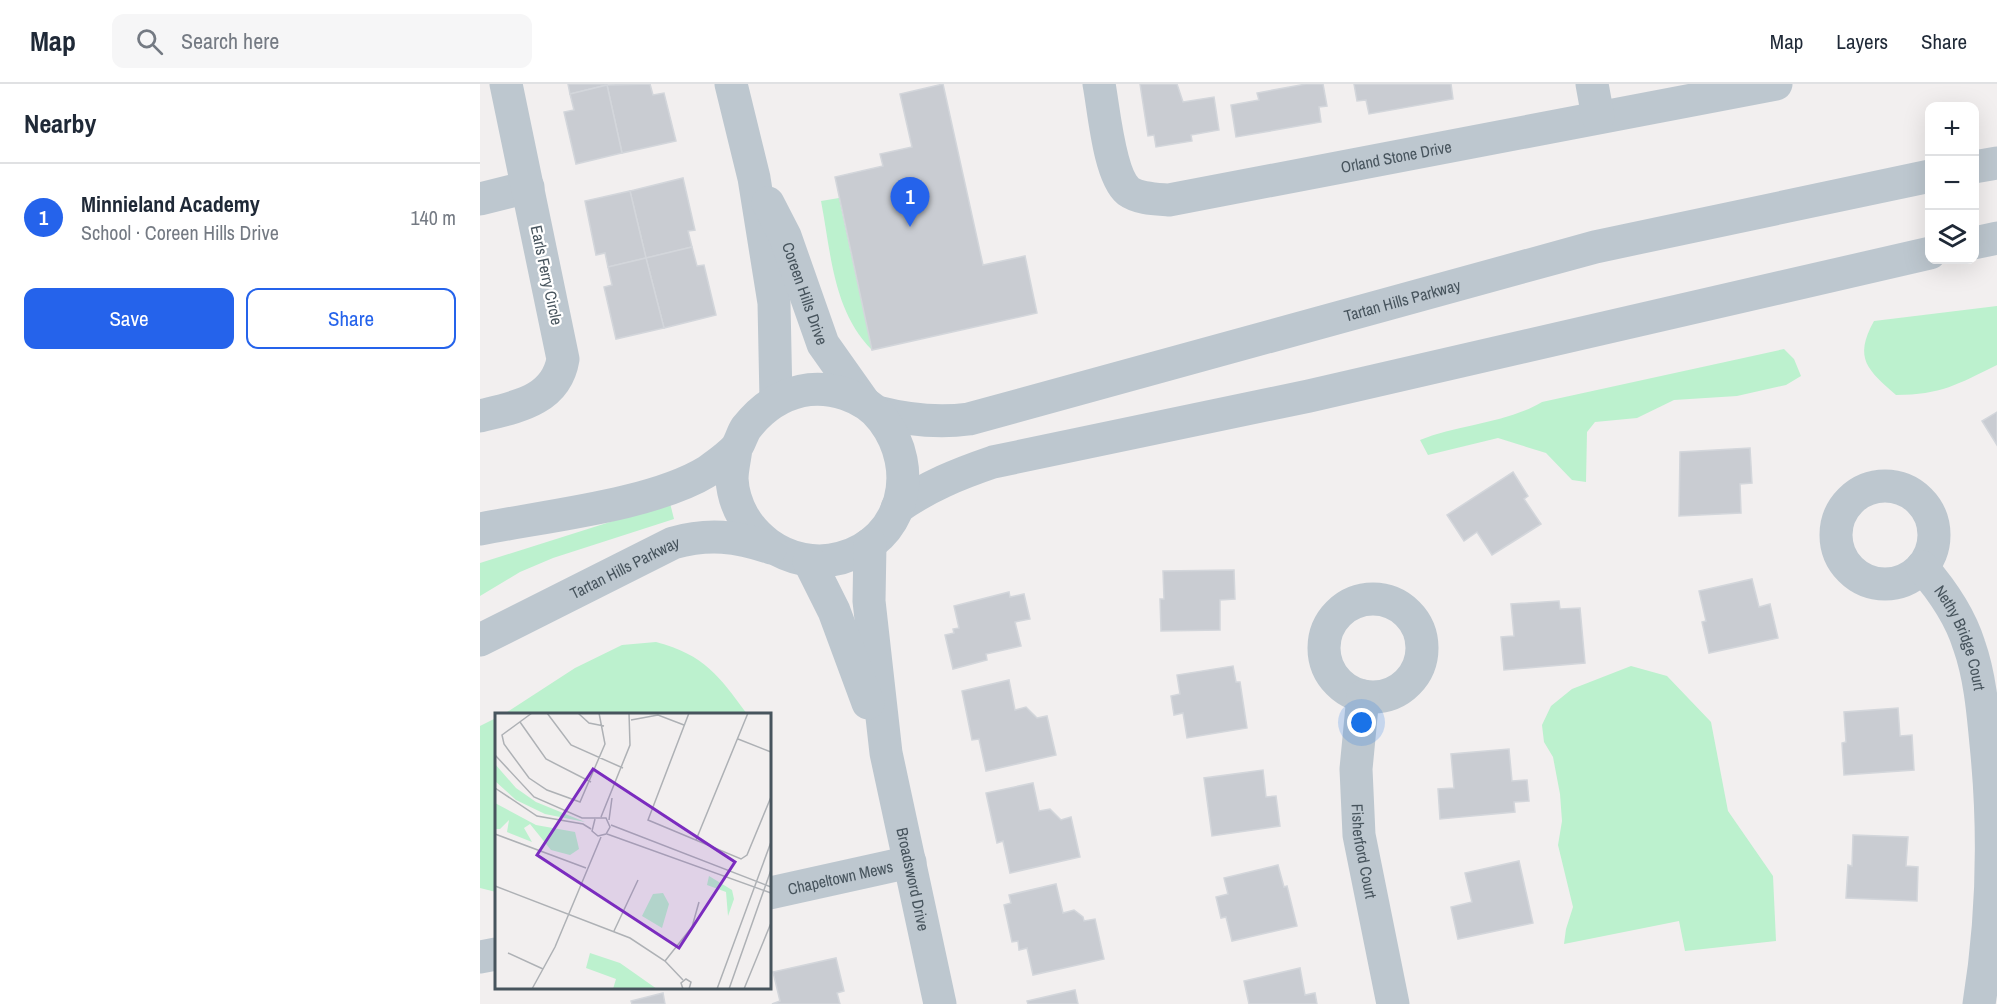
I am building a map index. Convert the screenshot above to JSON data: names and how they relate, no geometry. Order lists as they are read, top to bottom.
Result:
{
  "streets": {
    "street": [
      "Orland Stone Drive",
      "Earls Ferry Circle",
      "Coreen Hills Drive",
      "Tartan Hills Parkway",
      "Nethy Bridge Court",
      "Fisherford Court",
      "Chapeltown Mews",
      "Broadsword Drive"
    ]
  },
  "crossings": [
    ["Coreen Hills Drive", "Tartan Hills Parkway"],
    ["Coreen Hills Drive", "Broadsword Drive"],
    ["Tartan Hills Parkway", "Broadsword Drive"],
    ["Chapeltown Mews", "Broadsword Drive"]
  ],
  "page": {
    "header": "Map",
    "search": "Search here",
    "nav": ["Map", "Layers", "Share"],
    "heading": "Nearby",
    "map_buttons": ["+", "−"],
    "list": [
      {
        "mark": "1",
        "name": "Minnieland Academy",
        "note": "School · Coreen Hills Drive",
        "value": "140 m"
      }
    ],
    "pins": "1",
    "buttons": ["Save", "Share"]
  }
}
